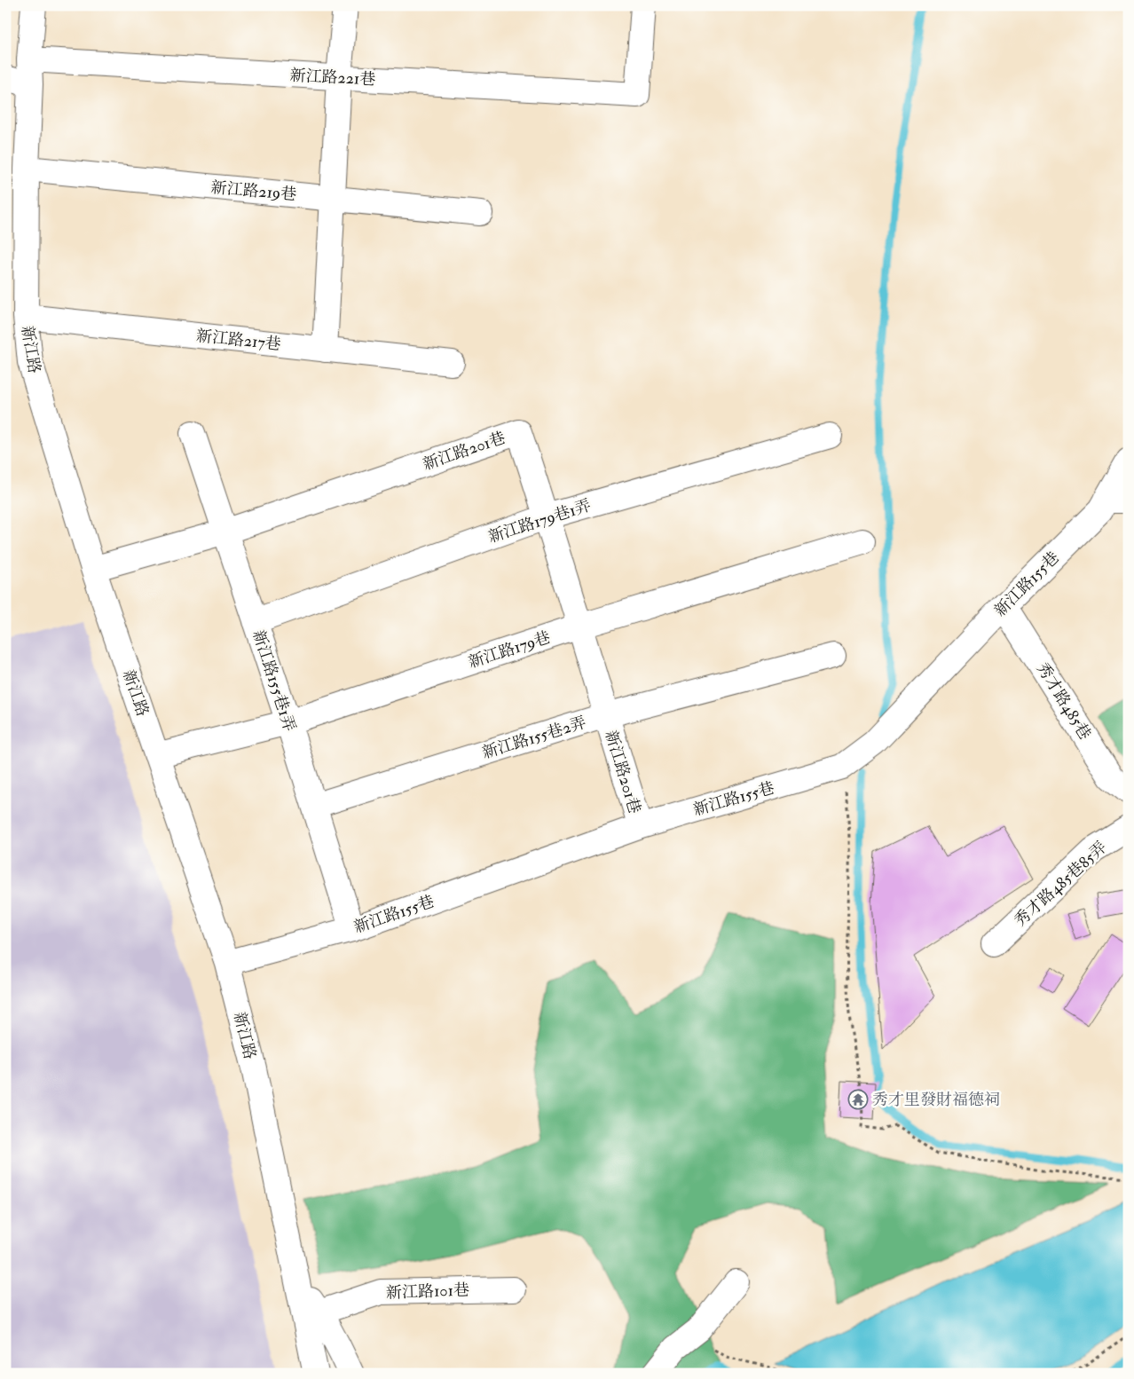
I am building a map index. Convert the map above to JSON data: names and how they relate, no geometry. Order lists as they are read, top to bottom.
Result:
{
  "streets": {
    "street": [
      "新江路221巷",
      "新江路219巷",
      "新江路217巷",
      "新江路",
      "新江路201巷",
      "新江路179巷1弄",
      "新江路155巷",
      "新江路179巷",
      "新江路155巷1弄",
      "秀才路485巷",
      "新江路155巷2弄",
      "秀才路485巷85弄",
      "新江路101巷"
    ]
  },
  "crossings": [
    ["新江路221巷", "新江路"],
    ["新江路219巷", "新江路"],
    ["新江路217巷", "新江路"],
    ["新江路", "新江路201巷"],
    ["新江路", "新江路155巷"],
    ["新江路", "新江路179巷"],
    ["新江路201巷", "新江路179巷1弄"],
    ["新江路201巷", "新江路155巷"],
    ["新江路201巷", "新江路179巷"],
    ["新江路201巷", "新江路155巷1弄"],
    ["新江路201巷", "新江路155巷2弄"],
    ["新江路179巷1弄", "新江路155巷1弄"],
    ["新江路155巷", "新江路155巷1弄"],
    ["新江路155巷", "秀才路485巷"],
    ["新江路179巷", "新江路155巷1弄"],
    ["新江路155巷1弄", "新江路155巷2弄"]
  ],
  "places": {
    "temple": ["秀才里發財福德祠"]
  }
}
